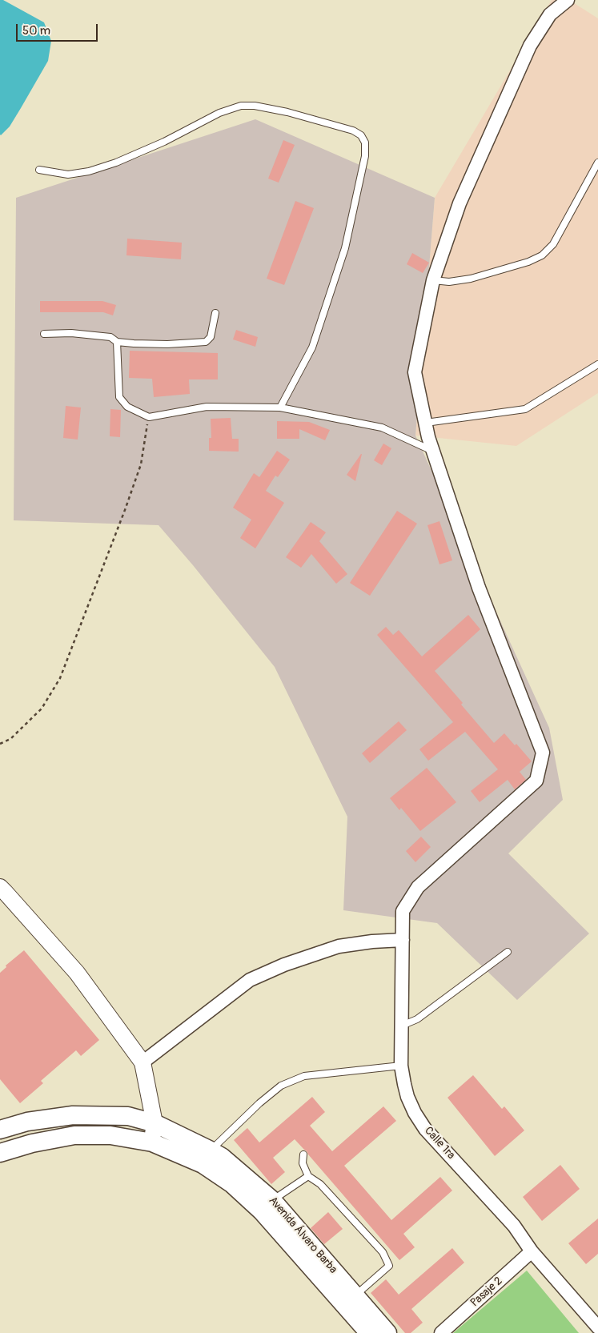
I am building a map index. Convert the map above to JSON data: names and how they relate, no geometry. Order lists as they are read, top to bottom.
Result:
{
  "streets": {
    "main road": ["Avenida Álvaro Barba"],
    "street": ["Calle 1ra", "Pasaje 2"]
  },
  "crossings": [
    ["Calle 1ra", "Pasaje 2"]
  ],
  "scale_bar": "50 m"
}
